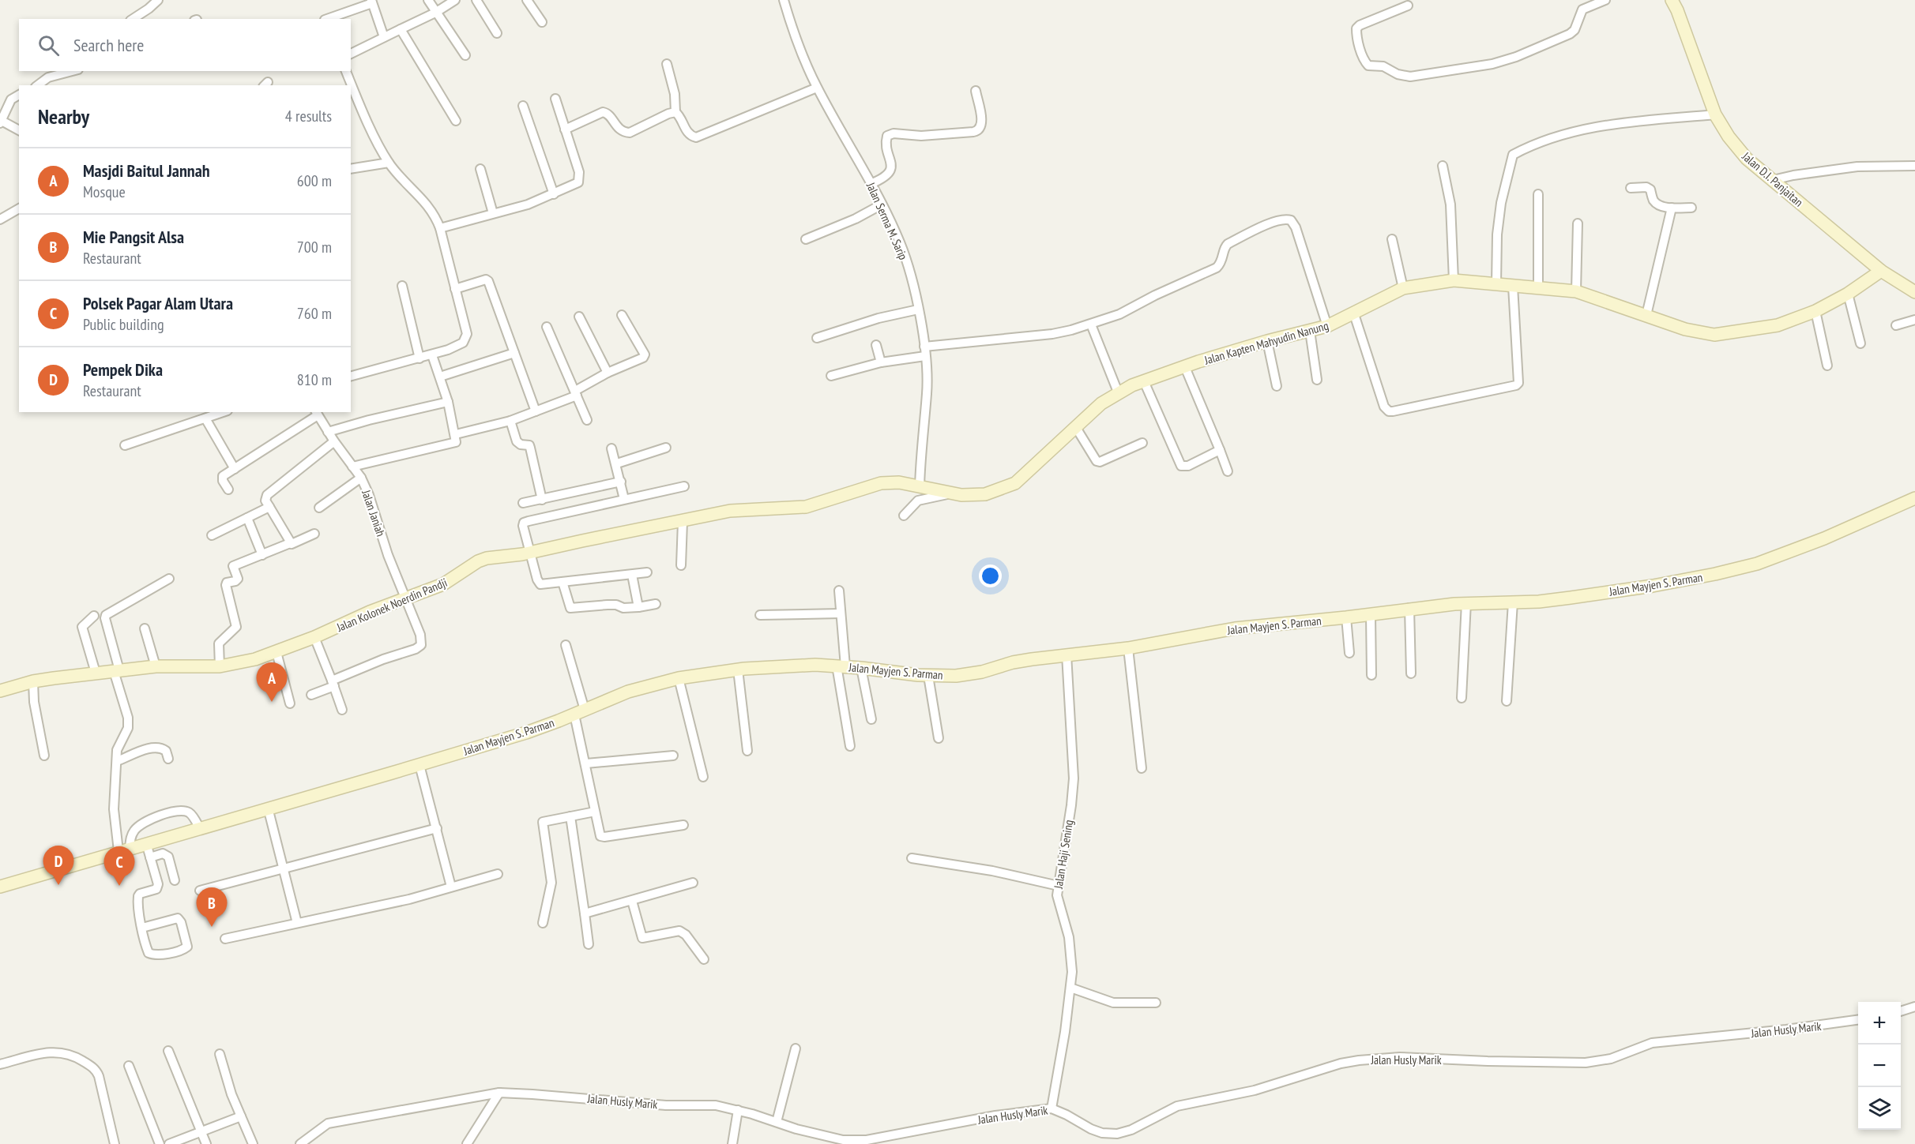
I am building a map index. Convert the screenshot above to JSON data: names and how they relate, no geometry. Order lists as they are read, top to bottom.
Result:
{
  "streets": {
    "street": [
      "Jalan D.I. Panjaitan",
      "Jalan Serma M. Sarip",
      "Jalan Kapten Mahyudin Nanung",
      "Jalan Janiah",
      "Jalan Mayjen S. Parman",
      "Jalan Kolonek Noerdin Pandji",
      "Jalan Haji Sening",
      "Jalan Husly Marik"
    ]
  },
  "crossings": [
    ["Jalan D.I. Panjaitan", "Jalan Kapten Mahyudin Nanung"],
    ["Jalan Serma M. Sarip", "Jalan Kapten Mahyudin Nanung"],
    ["Jalan Serma M. Sarip", "Jalan Kolonek Noerdin Pandji"],
    ["Jalan Kapten Mahyudin Nanung", "Jalan Kolonek Noerdin Pandji"],
    ["Jalan Janiah", "Jalan Kolonek Noerdin Pandji"],
    ["Jalan Mayjen S. Parman", "Jalan Haji Sening"],
    ["Jalan Haji Sening", "Jalan Husly Marik"]
  ],
  "page": {
    "search": "Search here",
    "heading": ["Nearby", "4 results"],
    "list": [
      {
        "mark": "A",
        "name": "Masjdi Baitul Jannah",
        "note": "Mosque",
        "value": "600 m"
      },
      {
        "mark": "B",
        "name": "Mie Pangsit Alsa",
        "note": "Restaurant",
        "value": "700 m"
      },
      {
        "mark": "C",
        "name": "Polsek Pagar Alam Utara",
        "note": "Public building",
        "value": "760 m"
      },
      {
        "mark": "D",
        "name": "Pempek Dika",
        "note": "Restaurant",
        "value": "810 m"
      }
    ],
    "pins": [
      "A",
      "D",
      "C",
      "B"
    ],
    "map_buttons": ["+", "−"]
  }
}
